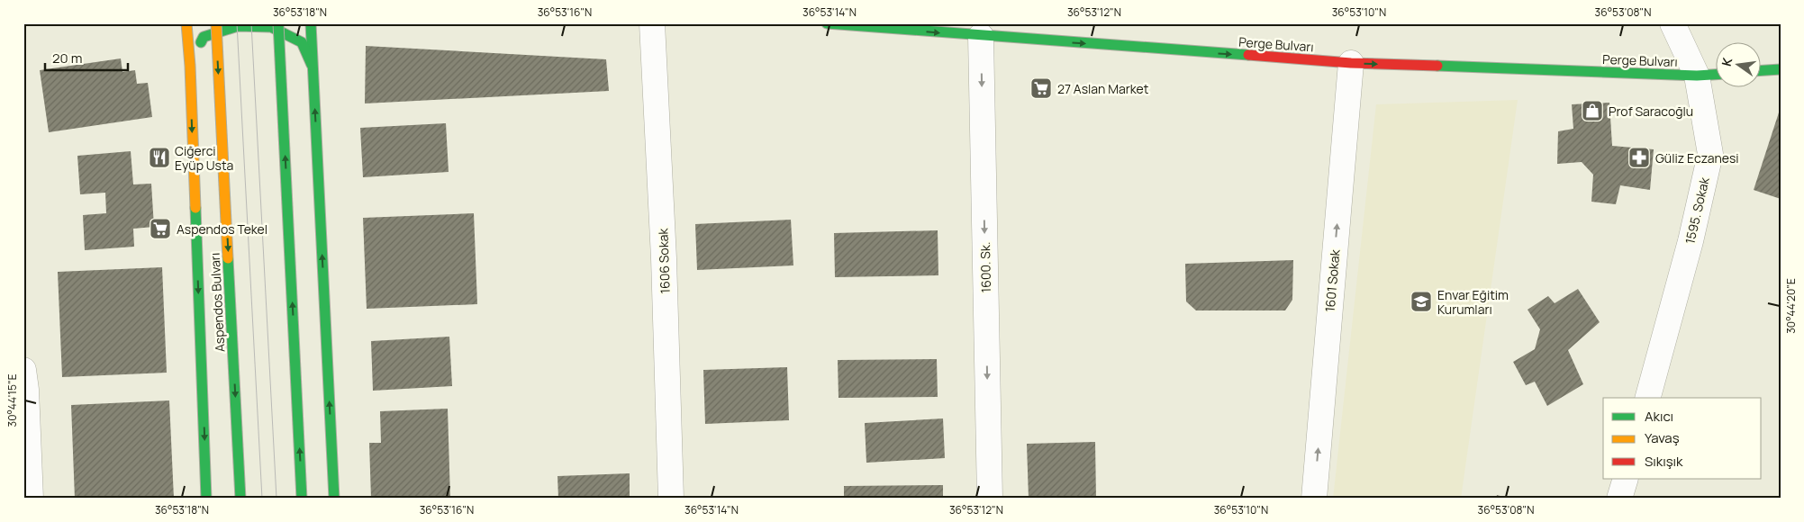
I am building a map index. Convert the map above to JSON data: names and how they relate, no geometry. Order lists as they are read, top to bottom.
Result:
{
  "streets": {
    "main road": ["Perge Bulvarı", "Aspendos Bulvarı"],
    "street": [
      "1595. Sokak",
      "1606 Sokak",
      "1600. Sk.",
      "1601 Sokak"
    ]
  },
  "crossings": [
    ["Perge Bulvarı", "1595. Sokak"],
    ["Perge Bulvarı", "1600. Sk."],
    ["Perge Bulvarı", "1601 Sokak"]
  ],
  "one_way": ["Perge Bulvarı", "1600. Sk.", "1601 Sokak"],
  "places": {
    "supermarket": ["27 Aslan Market", "Aspendos Tekel"],
    "shop": ["Prof Saracoğlu"],
    "restaurant": ["Ciğerci Eyüp Usta"],
    "pharmacy": ["Güliz Eczanesi"],
    "school or university": ["Envar Eğitim Kurumları"]
  },
  "legend": ["Akıcı", "Yavaş", "Sıkışık"],
  "scale_bar": "20 m",
  "north": "left",
  "coordinates": [
    "36°53'18\"N",
    "36°53'16\"N",
    "36°53'14\"N",
    "36°53'12\"N",
    "36°53'10\"N",
    "36°53'08\"N",
    "30°44'20\"E",
    "30°44'15\"E"
  ]
}
